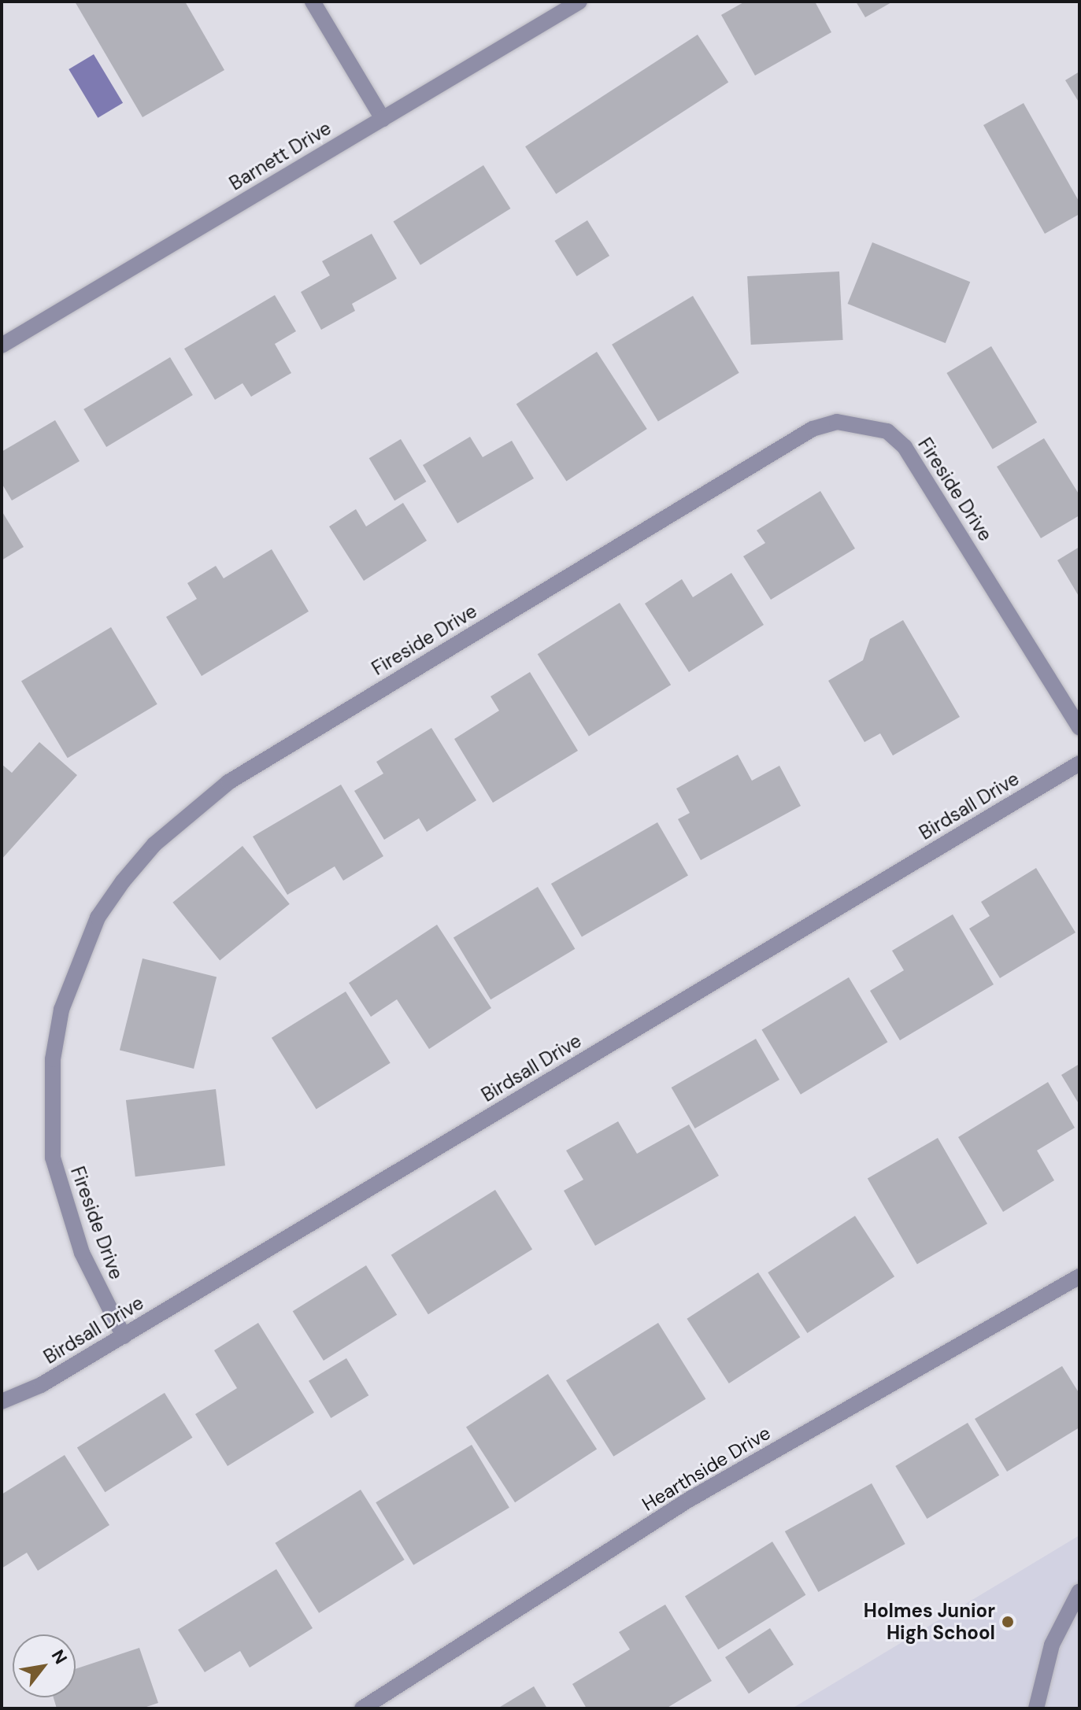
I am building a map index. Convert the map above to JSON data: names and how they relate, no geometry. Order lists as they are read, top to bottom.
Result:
{
  "streets": {
    "street": [
      "Barnett Drive",
      "Fireside Drive",
      "Birdsall Drive",
      "Hearthside Drive"
    ]
  },
  "crossings": [
    ["Fireside Drive", "Birdsall Drive"]
  ],
  "places": ["Holmes Junior High School"],
  "north": "top right"
}
